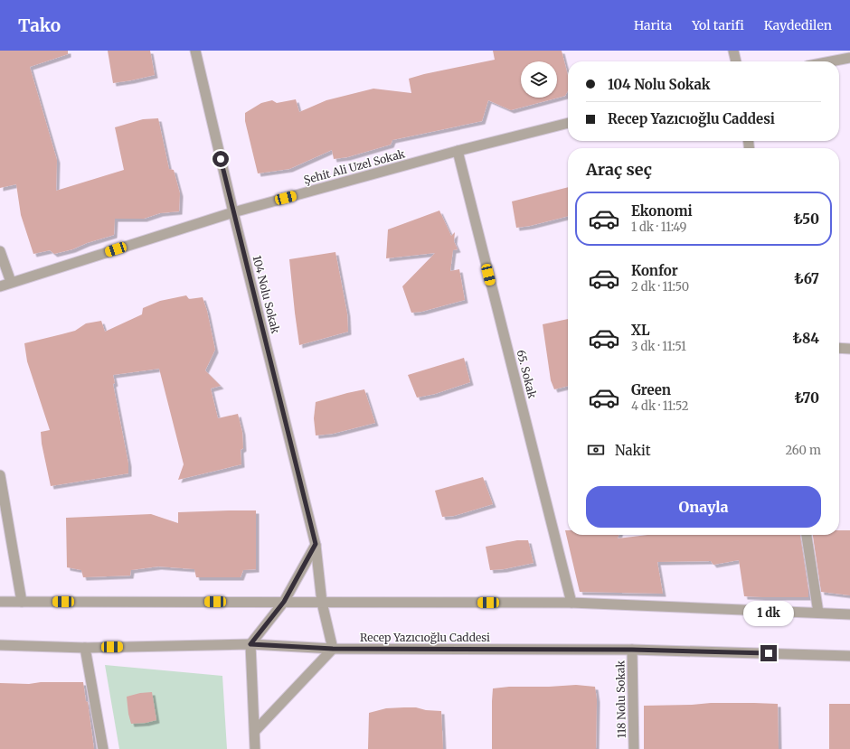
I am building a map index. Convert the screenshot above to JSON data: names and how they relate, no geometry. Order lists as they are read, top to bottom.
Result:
{
  "streets": {
    "street": [
      "Şehit Ali Uzel Sokak",
      "104 Nolu Sokak",
      "65. Sokak",
      "Recep Yazıcıoğlu Caddesi",
      "118 Nolu Sokak"
    ]
  },
  "crossings": [
    ["Şehit Ali Uzel Sokak", "104 Nolu Sokak"],
    ["Şehit Ali Uzel Sokak", "65. Sokak"],
    ["104 Nolu Sokak", "Recep Yazıcıoğlu Caddesi"],
    ["Recep Yazıcıoğlu Caddesi", "118 Nolu Sokak"]
  ],
  "page": {
    "header": "Tako",
    "nav": ["Harita", "Yol tarifi", "Kaydedilen"],
    "banner": ["104 Nolu Sokak", "Recep Yazıcıoğlu Caddesi"],
    "heading": "Araç seç",
    "list": [
      {
        "name": "Ekonomi",
        "note": "1 dk · 11:49",
        "value": "₺50"
      },
      {
        "name": "Konfor",
        "note": "2 dk · 11:50",
        "value": "₺67"
      },
      {
        "name": "XL",
        "note": "3 dk · 11:51",
        "value": "₺84"
      },
      {
        "name": "Green",
        "note": "4 dk · 11:52",
        "value": "₺70"
      }
    ],
    "pay": ["Nakit", "260 m"],
    "buttons": "Onayla",
    "bubble": "1 dk"
  }
}
